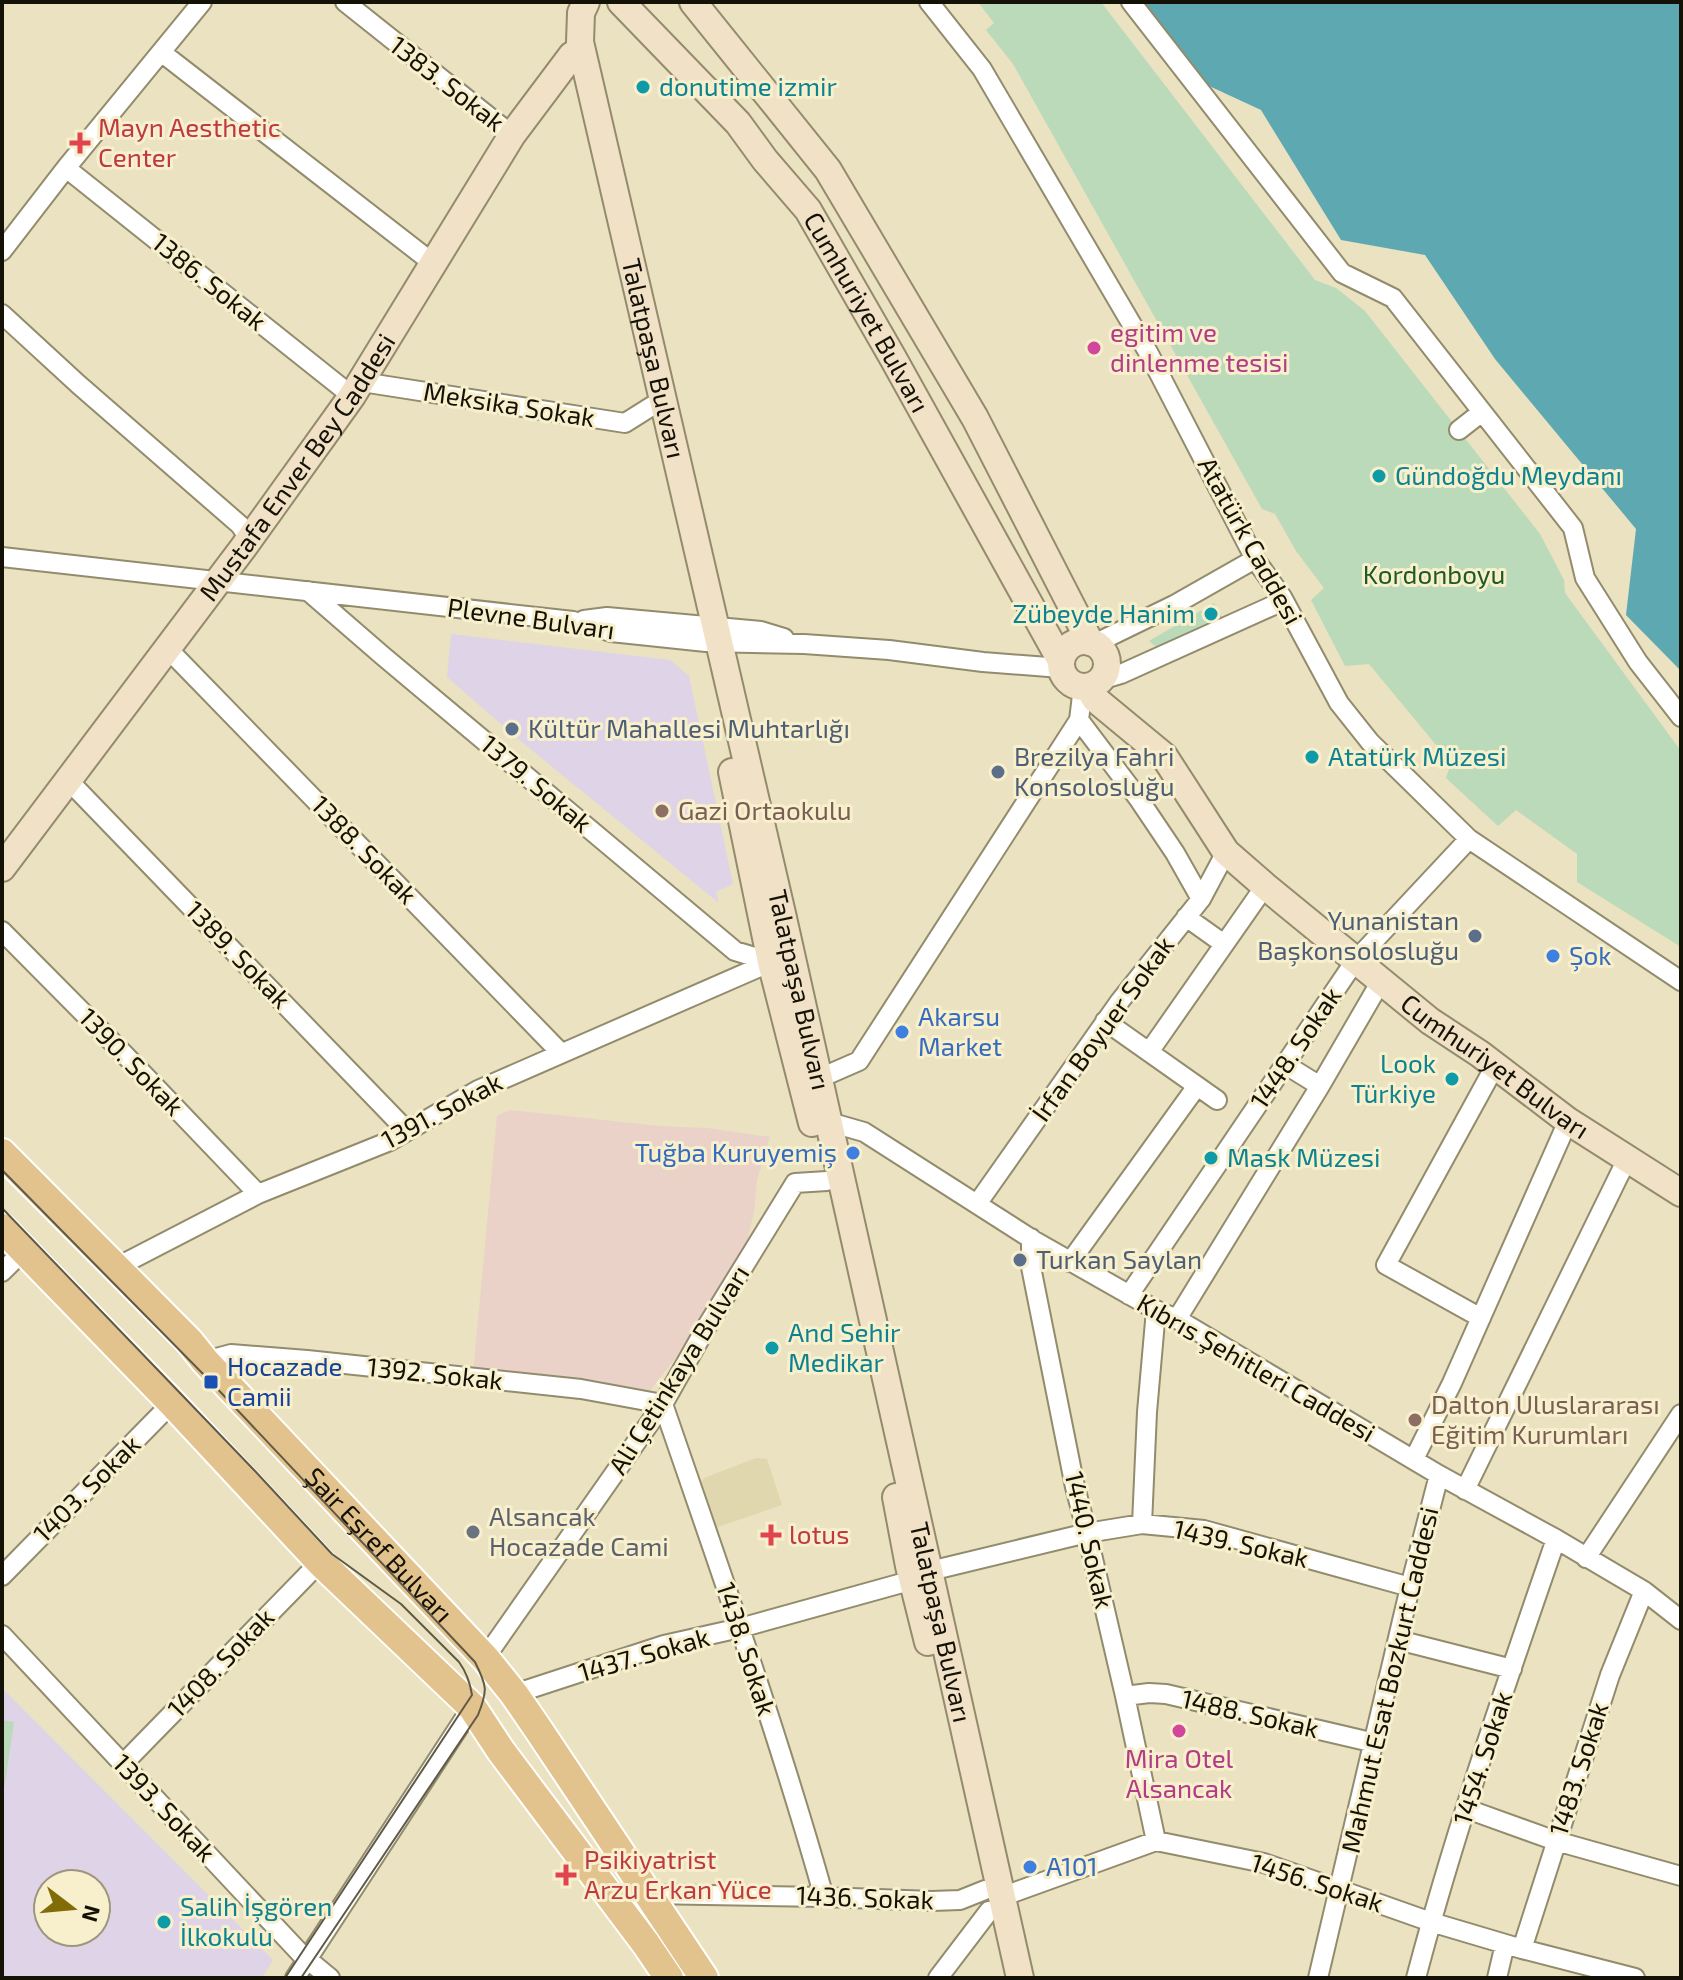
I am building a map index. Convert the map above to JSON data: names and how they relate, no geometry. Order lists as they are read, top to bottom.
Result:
{
  "streets": {
    "main road": [
      "Cumhuriyet Bulvarı",
      "Talatpaşa Bulvarı",
      "Mustafa Enver Bey Caddesi",
      "Şair Eşref Bulvarı"
    ],
    "street": [
      "1383. Sokak",
      "1386. Sokak",
      "Meksika Sokak",
      "Atatürk Caddesi",
      "Plevne Bulvarı",
      "1379. Sokak",
      "1388. Sokak",
      "1389. Sokak",
      "İrfan Boyuer Sokak",
      "1448. Sokak",
      "1390. Sokak",
      "1391. Sokak",
      "Kıbrıs Şehitleri Caddesi",
      "Ali Çetinkaya Bulvarı",
      "1392. Sokak",
      "1403. Sokak",
      "1440. Sokak",
      "1439. Sokak",
      "1438. Sokak",
      "1437. Sokak",
      "1408. Sokak",
      "Mahmut Esat Bozkurt Caddesi",
      "1488. Sokak",
      "1454. Sokak",
      "1483. Sokak",
      "1393. Sokak",
      "1456. Sokak",
      "1436. Sokak"
    ]
  },
  "crossings": [
    ["1383. Sokak", "Mustafa Enver Bey Caddesi"],
    ["1386. Sokak", "Meksika Sokak"],
    ["1386. Sokak", "Mustafa Enver Bey Caddesi"],
    ["Cumhuriyet Bulvarı", "İrfan Boyuer Sokak"],
    ["Cumhuriyet Bulvarı", "1448. Sokak"],
    ["Talatpaşa Bulvarı", "Meksika Sokak"],
    ["Talatpaşa Bulvarı", "Mustafa Enver Bey Caddesi"],
    ["Talatpaşa Bulvarı", "Plevne Bulvarı"],
    ["Talatpaşa Bulvarı", "1379. Sokak"],
    ["Talatpaşa Bulvarı", "1391. Sokak"],
    ["Talatpaşa Bulvarı", "Kıbrıs Şehitleri Caddesi"],
    ["Talatpaşa Bulvarı", "Ali Çetinkaya Bulvarı"],
    ["Talatpaşa Bulvarı", "1439. Sokak"],
    ["Talatpaşa Bulvarı", "1437. Sokak"],
    ["Talatpaşa Bulvarı", "1436. Sokak"],
    ["Meksika Sokak", "Mustafa Enver Bey Caddesi"],
    ["Mustafa Enver Bey Caddesi", "Plevne Bulvarı"],
    ["Mustafa Enver Bey Caddesi", "1388. Sokak"],
    ["Mustafa Enver Bey Caddesi", "1389. Sokak"],
    ["Atatürk Caddesi", "1448. Sokak"],
    ["Plevne Bulvarı", "1379. Sokak"],
    ["1379. Sokak", "1391. Sokak"],
    ["1388. Sokak", "1391. Sokak"],
    ["1389. Sokak", "1391. Sokak"],
    ["İrfan Boyuer Sokak", "Kıbrıs Şehitleri Caddesi"],
    ["1448. Sokak", "Kıbrıs Şehitleri Caddesi"],
    ["1390. Sokak", "1391. Sokak"],
    ["1391. Sokak", "Şair Eşref Bulvarı"],
    ["Kıbrıs Şehitleri Caddesi", "1440. Sokak"],
    ["Kıbrıs Şehitleri Caddesi", "Mahmut Esat Bozkurt Caddesi"],
    ["Kıbrıs Şehitleri Caddesi", "1454. Sokak"],
    ["Kıbrıs Şehitleri Caddesi", "1483. Sokak"],
    ["Ali Çetinkaya Bulvarı", "1392. Sokak"],
    ["Ali Çetinkaya Bulvarı", "Şair Eşref Bulvarı"],
    ["Ali Çetinkaya Bulvarı", "1438. Sokak"],
    ["1392. Sokak", "Şair Eşref Bulvarı"],
    ["1392. Sokak", "1438. Sokak"],
    ["1403. Sokak", "Şair Eşref Bulvarı"],
    ["1440. Sokak", "1439. Sokak"],
    ["1440. Sokak", "1488. Sokak"],
    ["1440. Sokak", "1456. Sokak"],
    ["1439. Sokak", "1437. Sokak"],
    ["1439. Sokak", "Mahmut Esat Bozkurt Caddesi"],
    ["Şair Eşref Bulvarı", "1437. Sokak"],
    ["Şair Eşref Bulvarı", "1408. Sokak"],
    ["Şair Eşref Bulvarı", "1436. Sokak"],
    ["1438. Sokak", "1437. Sokak"],
    ["1438. Sokak", "1436. Sokak"],
    ["1408. Sokak", "1393. Sokak"],
    ["Mahmut Esat Bozkurt Caddesi", "1488. Sokak"],
    ["Mahmut Esat Bozkurt Caddesi", "1456. Sokak"],
    ["1454. Sokak", "1456. Sokak"],
    ["1483. Sokak", "1456. Sokak"]
  ],
  "parks": ["Kordonboyu"],
  "places": {
    "other": [
      "donutime izmir",
      "egitim ve dinlenme tesisi",
      "Gündoğdu Meydanı",
      "Zübeyde Hanim",
      "Kültür Mahallesi Muhtarlığı",
      "Atatürk Müzesi",
      "Brezilya Fahri Konsolosluğu",
      "Gazi Ortaokulu",
      "Yunanistan Başkonsolosluğu",
      "Şok",
      "Akarsu Market",
      "Look Türkiye",
      "Tuğba Kuruyemiş",
      "Mask Müzesi",
      "Turkan Saylan",
      "And Sehir Medikar",
      "Dalton Uluslararası Eğitim Kurumları",
      "Alsancak Hocazade Cami",
      "Mira Otel Alsancak",
      "A101",
      "Salih İşgören İlkokulu"
    ],
    "health": ["Mayn Aesthetic Center", "lotus", "Psikiyatrist Arzu Erkan Yüce"],
    "transit": ["Hocazade Camii"]
  },
  "north": "right"
}
